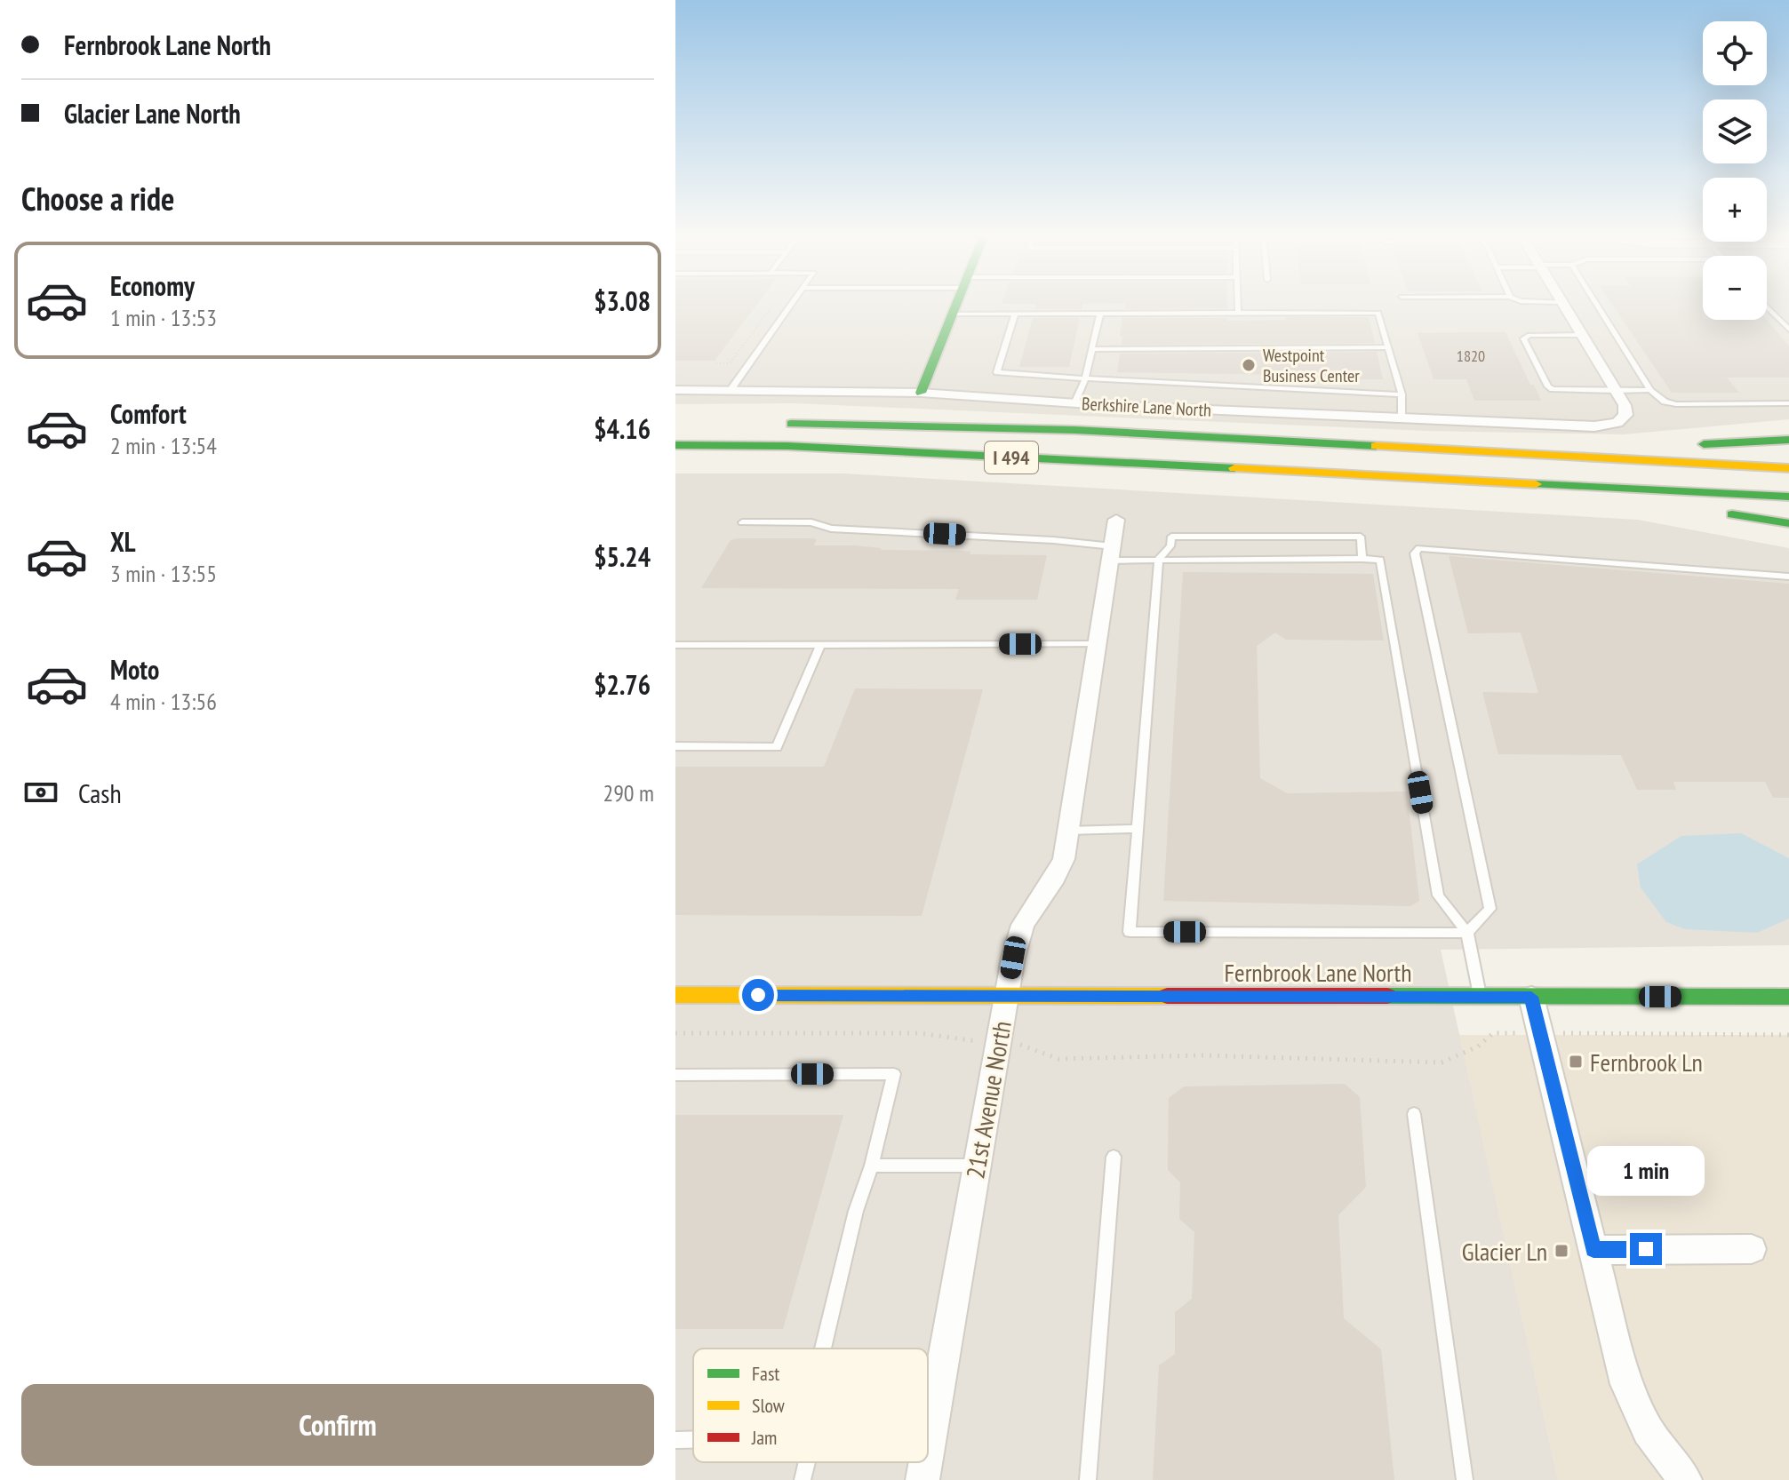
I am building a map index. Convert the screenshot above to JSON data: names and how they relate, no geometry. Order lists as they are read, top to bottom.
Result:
{
  "streets": {
    "main road": ["I 494", "Fernbrook Lane North"],
    "street": ["Berkshire Lane North", "21st Avenue North"]
  },
  "crossings": [
    ["Fernbrook Lane North", "21st Avenue North"]
  ],
  "places": {
    "other": ["Westpoint Business Center"],
    "transit": ["Fernbrook Ln", "Glacier Ln"]
  },
  "house_numbers": ["1820"],
  "legend": ["Fast", "Slow", "Jam"],
  "page": {
    "banner": ["Fernbrook Lane North", "Glacier Lane North"],
    "map_buttons": ["+", "−"],
    "heading": "Choose a ride",
    "list": [
      {
        "name": "Economy",
        "note": "1 min · 13:53",
        "value": "$3.08"
      },
      {
        "name": "Comfort",
        "note": "2 min · 13:54",
        "value": "$4.16"
      },
      {
        "name": "XL",
        "note": "3 min · 13:55",
        "value": "$5.24"
      },
      {
        "name": "Moto",
        "note": "4 min · 13:56",
        "value": "$2.76"
      }
    ],
    "pay": ["Cash", "290 m"],
    "bubble": "1 min",
    "buttons": "Confirm"
  }
}
